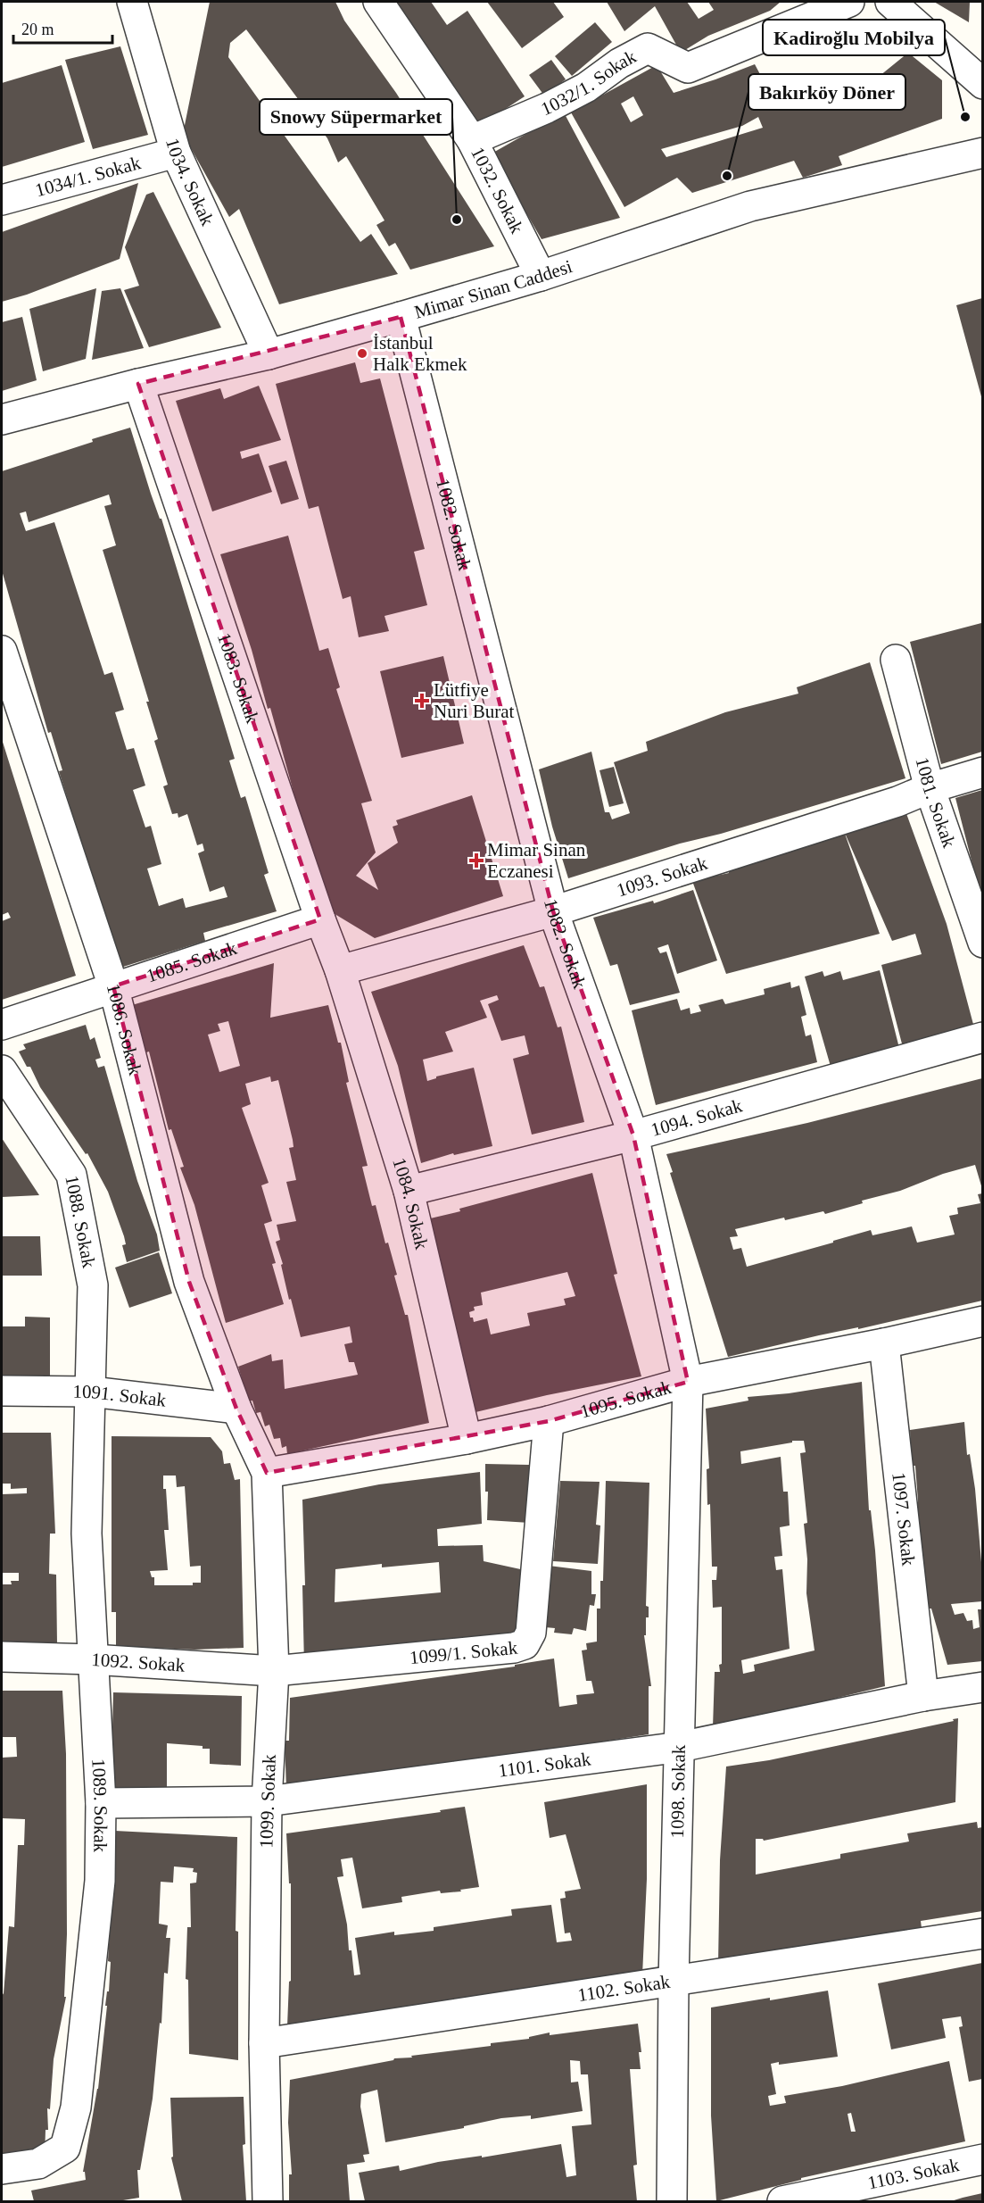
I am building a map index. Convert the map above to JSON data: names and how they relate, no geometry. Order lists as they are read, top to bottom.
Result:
{
  "streets": {
    "street": [
      "1032/1. Sokak",
      "1034/1. Sokak",
      "1034. Sokak",
      "1032. Sokak",
      "Mimar Sinan Caddesi",
      "1082. Sokak",
      "1083. Sokak",
      "1081. Sokak",
      "1093. Sokak",
      "1085. Sokak",
      "1086. Sokak",
      "1094. Sokak",
      "1084. Sokak",
      "1088. Sokak",
      "1091. Sokak",
      "1095. Sokak",
      "1097. Sokak",
      "1099/1. Sokak",
      "1092. Sokak",
      "1101. Sokak",
      "1098. Sokak",
      "1099. Sokak",
      "1089. Sokak",
      "1102. Sokak",
      "1103. Sokak"
    ]
  },
  "crossings": [
    ["1032/1. Sokak", "1032. Sokak"],
    ["1034/1. Sokak", "1034. Sokak"],
    ["1034. Sokak", "Mimar Sinan Caddesi"],
    ["1032. Sokak", "Mimar Sinan Caddesi"],
    ["Mimar Sinan Caddesi", "1082. Sokak"],
    ["Mimar Sinan Caddesi", "1083. Sokak"],
    ["1082. Sokak", "1093. Sokak"],
    ["1082. Sokak", "1094. Sokak"],
    ["1082. Sokak", "1095. Sokak"],
    ["1082. Sokak", "1098. Sokak"],
    ["1083. Sokak", "1093. Sokak"],
    ["1083. Sokak", "1085. Sokak"],
    ["1083. Sokak", "1084. Sokak"],
    ["1081. Sokak", "1093. Sokak"],
    ["1093. Sokak", "1084. Sokak"],
    ["1085. Sokak", "1086. Sokak"],
    ["1086. Sokak", "1091. Sokak"],
    ["1086. Sokak", "1099. Sokak"],
    ["1094. Sokak", "1084. Sokak"],
    ["1084. Sokak", "1095. Sokak"],
    ["1088. Sokak", "1091. Sokak"],
    ["1088. Sokak", "1089. Sokak"],
    ["1091. Sokak", "1099. Sokak"],
    ["1091. Sokak", "1089. Sokak"],
    ["1095. Sokak", "1097. Sokak"],
    ["1095. Sokak", "1099/1. Sokak"],
    ["1095. Sokak", "1098. Sokak"],
    ["1095. Sokak", "1099. Sokak"],
    ["1097. Sokak", "1101. Sokak"],
    ["1099/1. Sokak", "1092. Sokak"],
    ["1099/1. Sokak", "1099. Sokak"],
    ["1092. Sokak", "1099. Sokak"],
    ["1092. Sokak", "1089. Sokak"],
    ["1101. Sokak", "1098. Sokak"],
    ["1101. Sokak", "1099. Sokak"],
    ["1101. Sokak", "1089. Sokak"],
    ["1098. Sokak", "1102. Sokak"],
    ["1099. Sokak", "1102. Sokak"]
  ],
  "places": {
    "other": [
      "Kadiroğlu Mobilya",
      "Bakırköy Döner",
      "Snowy Süpermarket",
      "İstanbul Halk Ekmek"
    ],
    "health": ["Lütfiye Nuri Burat", "Mimar Sinan Eczanesi"]
  },
  "scale_bar": "20 m"
}
